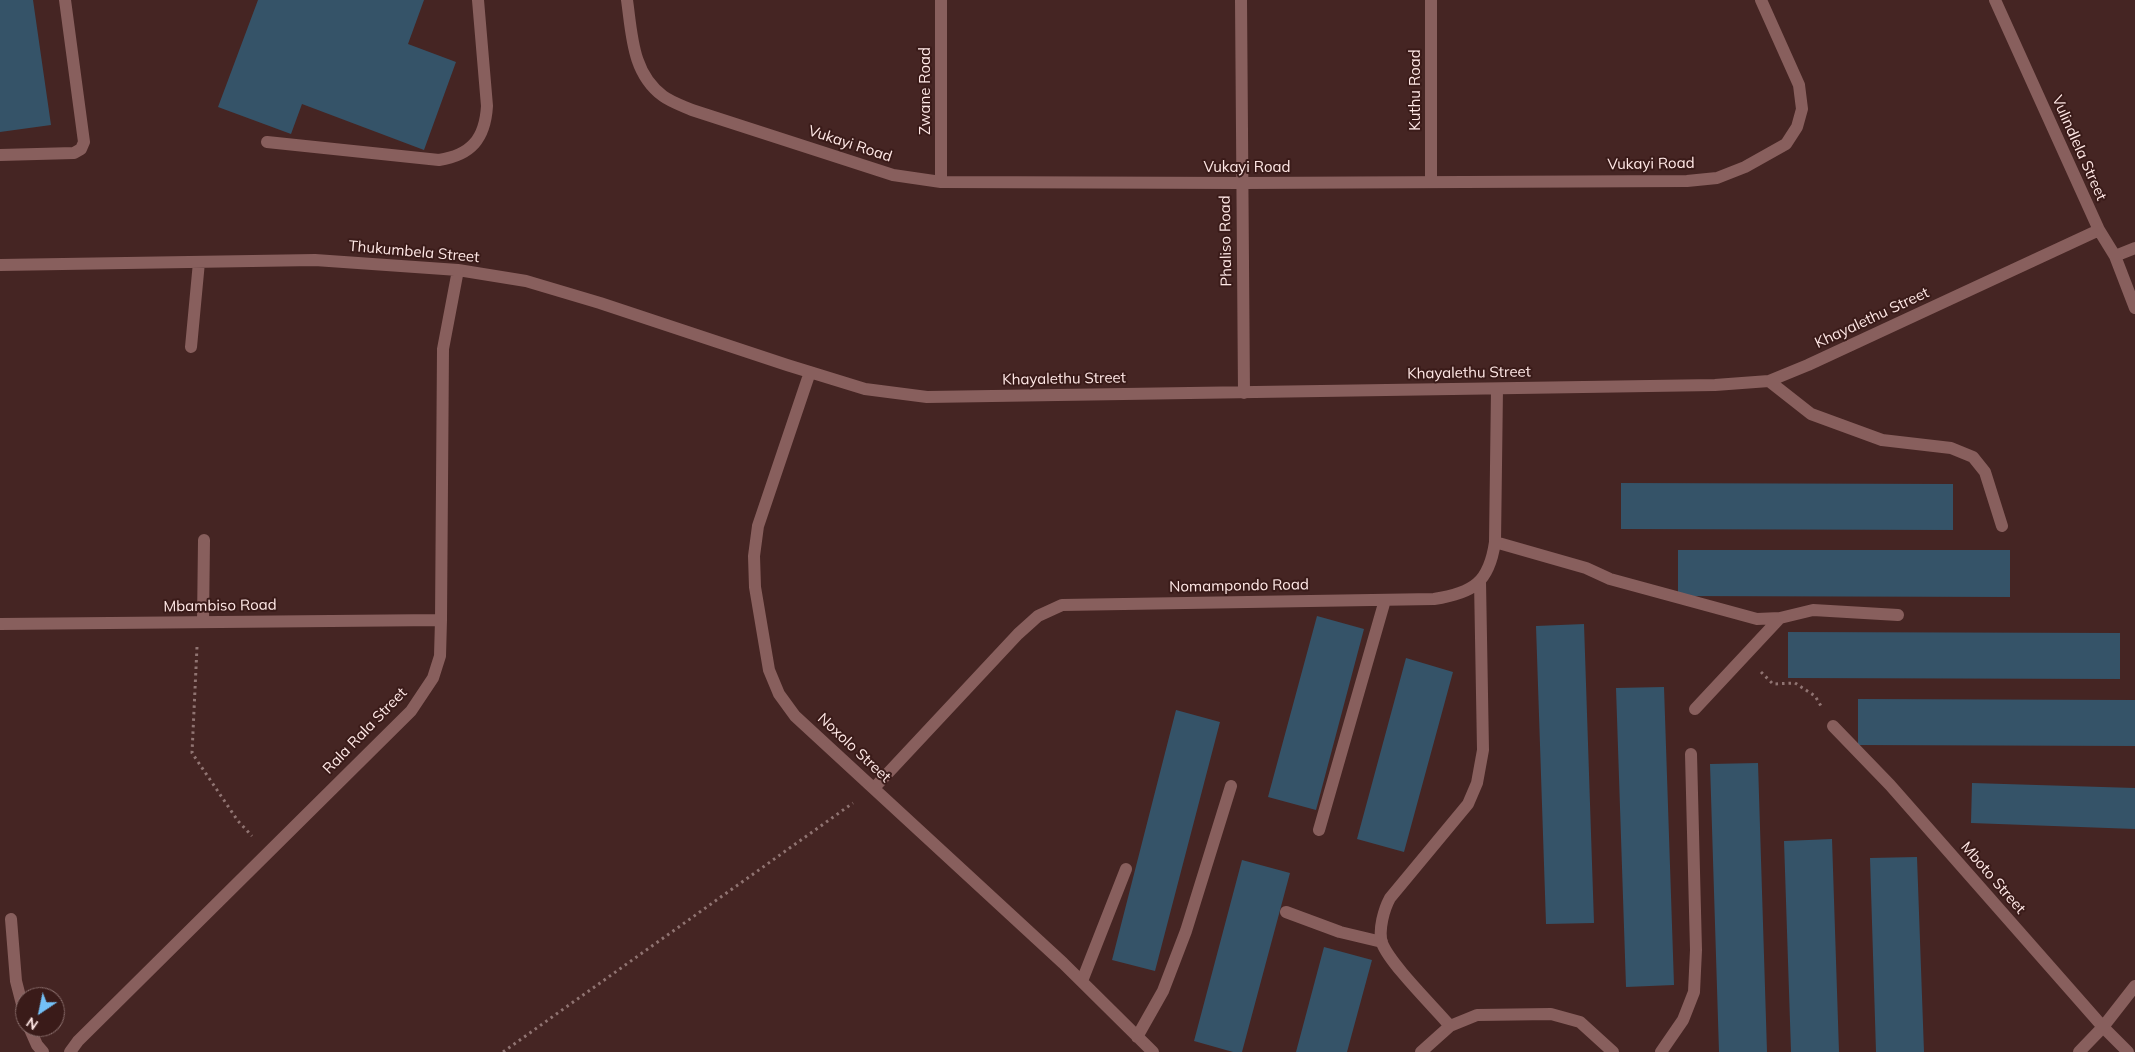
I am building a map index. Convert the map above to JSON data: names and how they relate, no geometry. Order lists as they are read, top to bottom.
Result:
{
  "streets": {
    "street": [
      "Kuthu Road",
      "Zwane Road",
      "Vukayi Road",
      "Vulindlela Street",
      "Phaliso Road",
      "Thukumbela Street",
      "Khayalethu Street",
      "Nomampondo Road",
      "Mbambiso Road",
      "Rala Rala Street",
      "Noxolo Street",
      "Mboto Street"
    ]
  },
  "crossings": [
    ["Kuthu Road", "Vukayi Road"],
    ["Zwane Road", "Vukayi Road"],
    ["Vukayi Road", "Phaliso Road"],
    ["Vulindlela Street", "Khayalethu Street"],
    ["Phaliso Road", "Khayalethu Street"],
    ["Thukumbela Street", "Khayalethu Street"],
    ["Thukumbela Street", "Rala Rala Street"],
    ["Thukumbela Street", "Noxolo Street"],
    ["Khayalethu Street", "Nomampondo Road"],
    ["Khayalethu Street", "Noxolo Street"],
    ["Nomampondo Road", "Noxolo Street"],
    ["Mbambiso Road", "Rala Rala Street"]
  ],
  "north": "bottom left"
}
